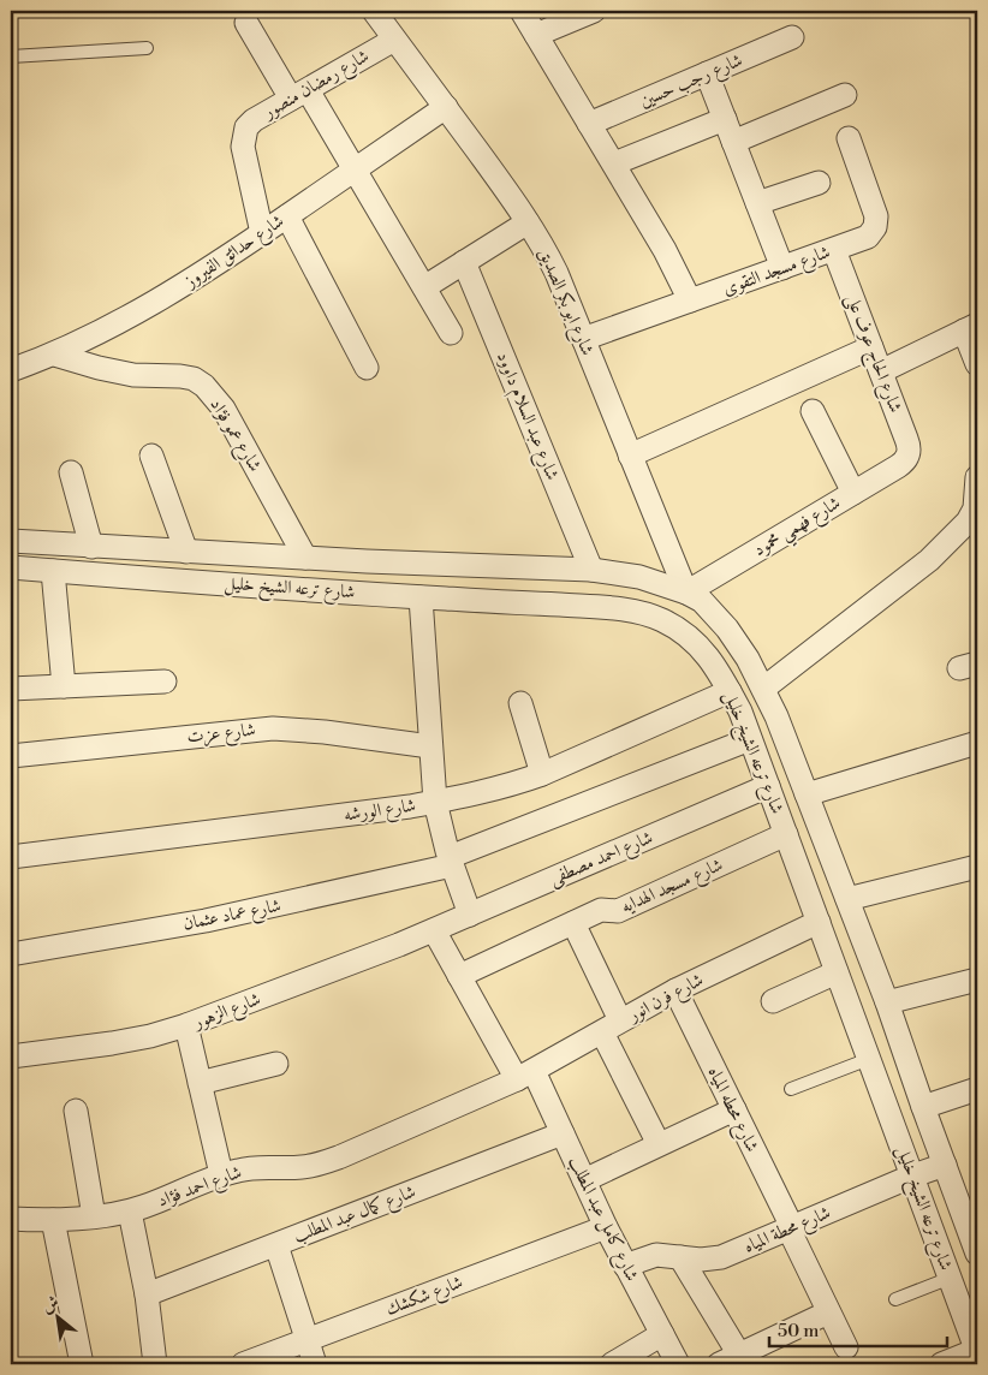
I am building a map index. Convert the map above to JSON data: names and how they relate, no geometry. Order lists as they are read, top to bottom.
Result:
{
  "streets": {
    "street": [
      "شارع رجب حسين",
      "شارع رمضان منصور",
      "شارع حدائق الفيروز",
      "شارع مسجد التقوى",
      "شارع ابو بكر الصديق",
      "شارع الحاج عوف على",
      "شارع عبد السلام داوود",
      "شارع عمو فؤاد",
      "شارع فهمي محمود",
      "شارع ترعه الشيخ خليل",
      "شارع عزت",
      "شارع الورشه",
      "شارع احمد مصطفى",
      "شارع مسجد الهدايه",
      "شارع عماد عثمان",
      "شارع فرن انور",
      "شارع الزهور",
      "شارع محطه المياه",
      "شارع احمد فؤاد",
      "شارع كمال عبد المطلب",
      "شارع كامل عبد المطلب",
      "شارع محطة المياه",
      "شارع شكشك"
    ]
  },
  "crossings": [
    ["شارع رمضان منصور", "شارع حدائق الفيروز"],
    ["شارع رمضان منصور", "شارع ابو بكر الصديق"],
    ["شارع حدائق الفيروز", "شارع ابو بكر الصديق"],
    ["شارع حدائق الفيروز", "شارع عمو فؤاد"],
    ["شارع مسجد التقوى", "شارع ابو بكر الصديق"],
    ["شارع مسجد التقوى", "شارع الحاج عوف على"],
    ["شارع ابو بكر الصديق", "شارع فهمي محمود"],
    ["شارع ابو بكر الصديق", "شارع ترعه الشيخ خليل"],
    ["شارع الحاج عوف على", "شارع فهمي محمود"],
    ["شارع عبد السلام داوود", "شارع ترعه الشيخ خليل"],
    ["شارع عمو فؤاد", "شارع ترعه الشيخ خليل"],
    ["شارع فهمي محمود", "شارع ترعه الشيخ خليل"],
    ["شارع ترعه الشيخ خليل", "شارع الورشه"],
    ["شارع ترعه الشيخ خليل", "شارع احمد مصطفى"],
    ["شارع ترعه الشيخ خليل", "شارع مسجد الهدايه"],
    ["شارع ترعه الشيخ خليل", "شارع عماد عثمان"],
    ["شارع ترعه الشيخ خليل", "شارع فرن انور"],
    ["شارع ترعه الشيخ خليل", "شارع محطة المياه"],
    ["شارع احمد مصطفى", "شارع الزهور"],
    ["شارع احمد مصطفى", "شارع كامل عبد المطلب"],
    ["شارع مسجد الهدايه", "شارع كامل عبد المطلب"],
    ["شارع فرن انور", "شارع محطه المياه"],
    ["شارع فرن انور", "شارع احمد فؤاد"],
    ["شارع فرن انور", "شارع كامل عبد المطلب"],
    ["شارع الزهور", "شارع كامل عبد المطلب"],
    ["شارع محطه المياه", "شارع محطة المياه"],
    ["شارع احمد فؤاد", "شارع كامل عبد المطلب"],
    ["شارع كمال عبد المطلب", "شارع كامل عبد المطلب"],
    ["شارع كامل عبد المطلب", "شارع محطة المياه"],
    ["شارع كامل عبد المطلب", "شارع شكشك"]
  ],
  "scale_bar": "50 m",
  "north": "top left"
}
